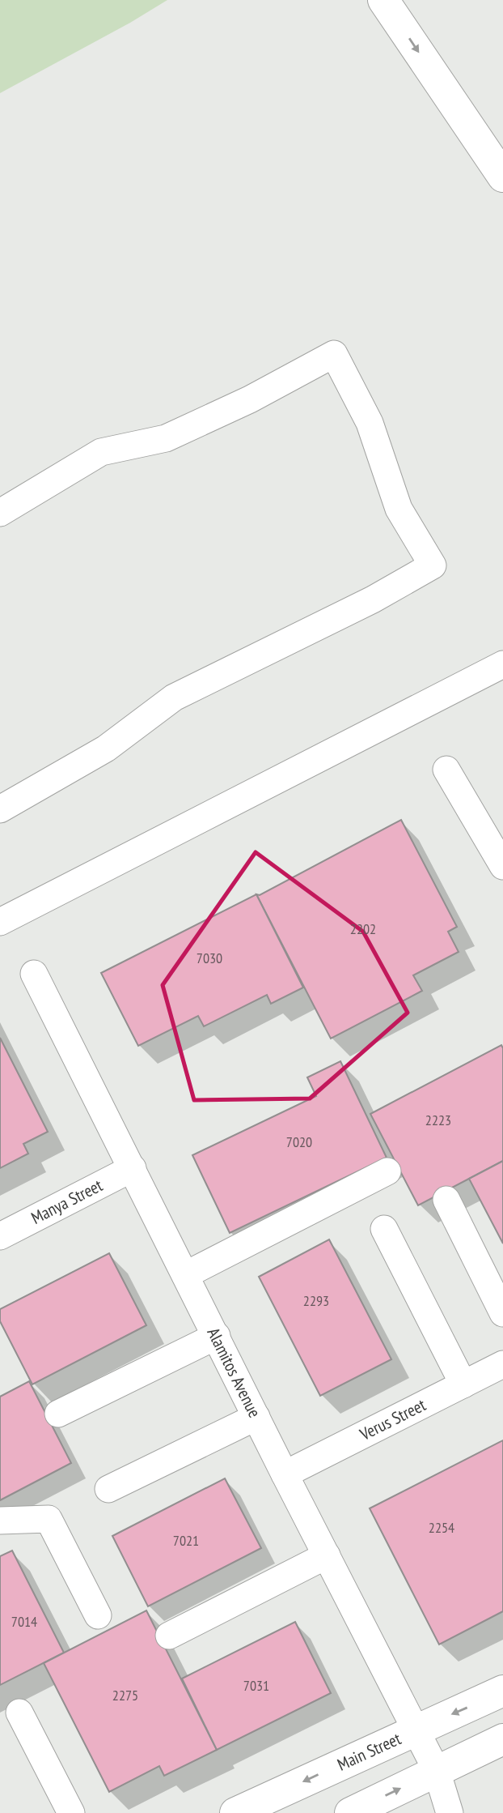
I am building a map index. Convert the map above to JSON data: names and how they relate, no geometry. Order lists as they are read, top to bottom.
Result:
{
  "streets": {
    "main road": ["Main Street"],
    "street": ["Manya Street", "Alamitos Avenue", "Verus Street"]
  },
  "crossings": [
    ["Manya Street", "Alamitos Avenue"],
    ["Alamitos Avenue", "Verus Street"],
    ["Alamitos Avenue", "Main Street"]
  ],
  "house_numbers": [
    "2202",
    "7030",
    "2223",
    "7020",
    "2293",
    "2254",
    "7021",
    "7014",
    "7031",
    "2275"
  ]
}
